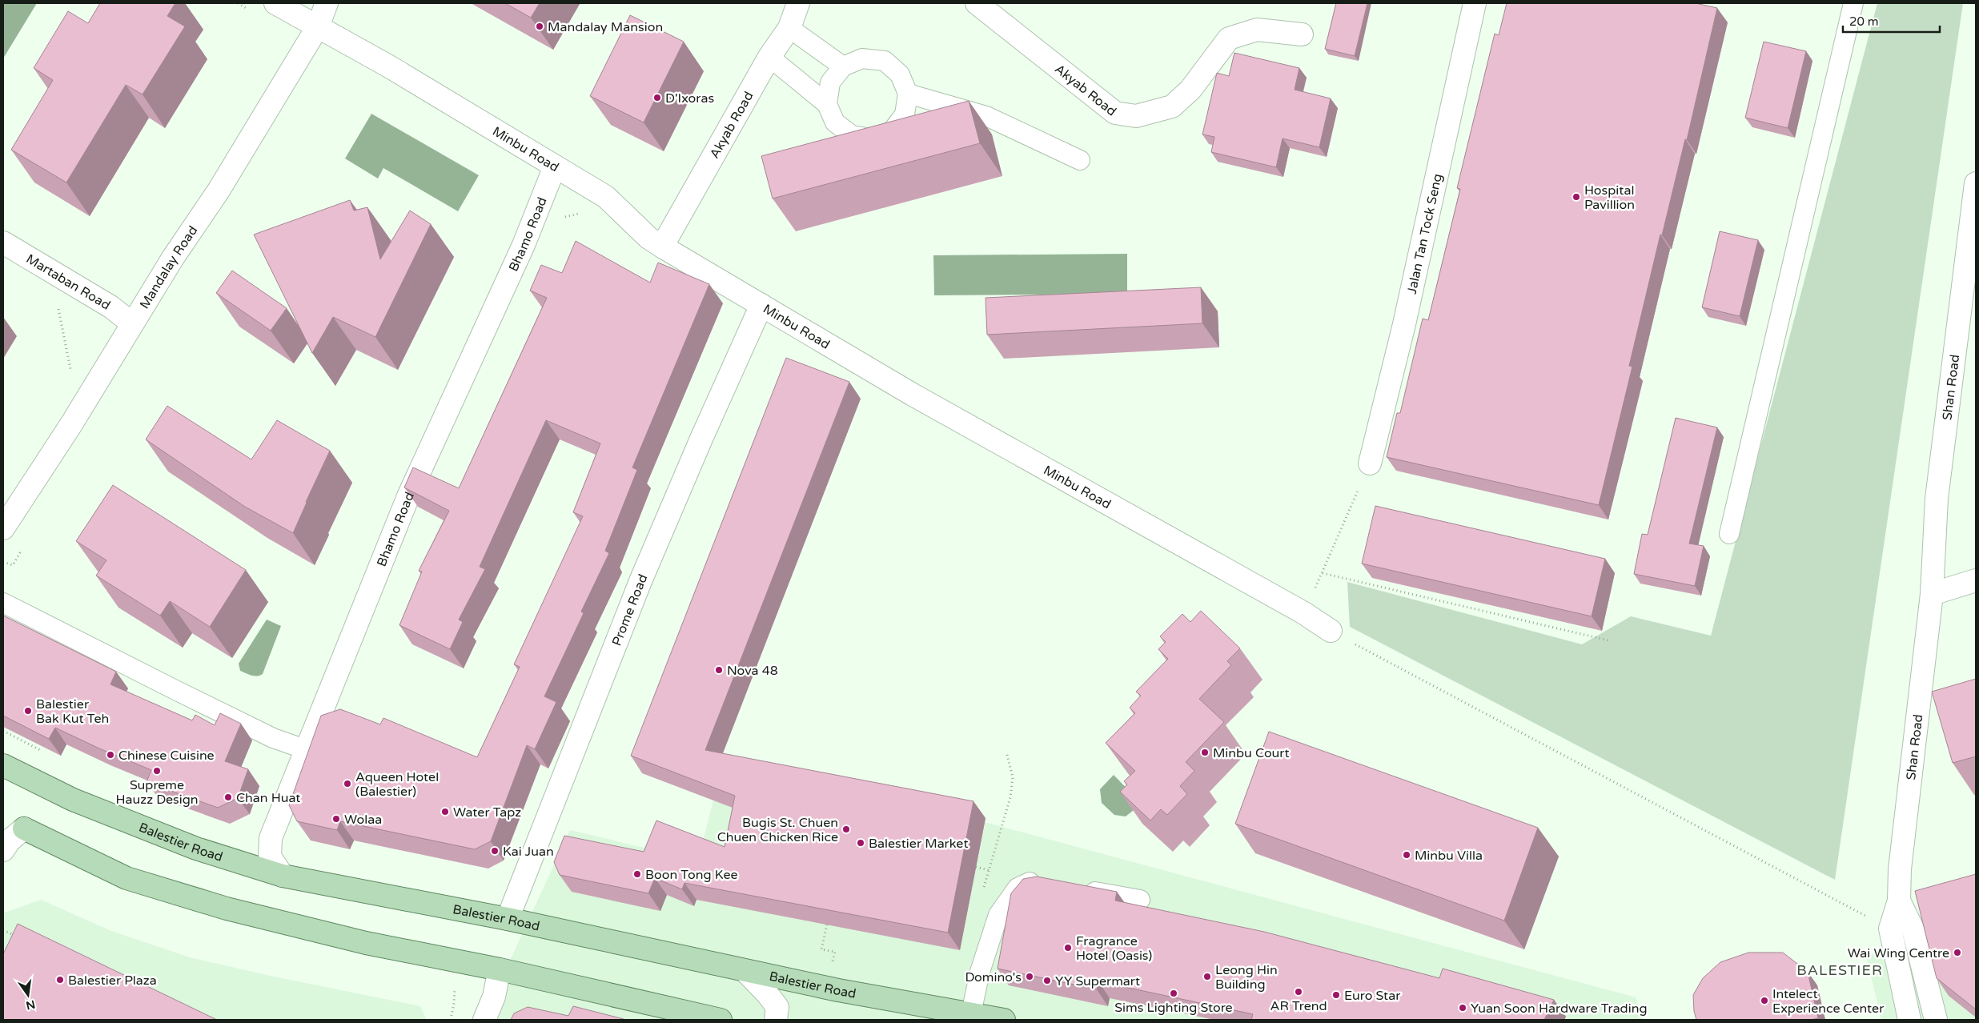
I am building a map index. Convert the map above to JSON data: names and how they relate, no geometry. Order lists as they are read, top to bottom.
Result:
{
  "streets": {
    "main road": ["Balestier Road"],
    "street": [
      "Akyab Road",
      "Minbu Road",
      "Bhamo Road",
      "Jalan Tan Tock Seng",
      "Mandalay Road",
      "Martaban Road",
      "Shan Road",
      "Prome Road"
    ]
  },
  "crossings": [
    ["Akyab Road", "Minbu Road"],
    ["Minbu Road", "Bhamo Road"],
    ["Minbu Road", "Mandalay Road"],
    ["Minbu Road", "Prome Road"],
    ["Bhamo Road", "Balestier Road"],
    ["Mandalay Road", "Martaban Road"],
    ["Prome Road", "Balestier Road"]
  ],
  "districts": ["BALESTIER"],
  "places": [
    "Mandalay Mansion",
    "D'Ixoras",
    "Hospital Pavillion",
    "Nova 48",
    "Balestier Bak Kut Teh",
    "Minbu Court",
    "Chinese Cuisine",
    "Supreme Hauzz Design",
    "Aqueen Hotel (Balestier)",
    "Chan Huat",
    "Water Tapz",
    "Wolaa",
    "Bugis St. Chuen Chuen Chicken Rice",
    "Balestier Market",
    "Kai Juan",
    "Minbu Villa",
    "Boon Tong Kee",
    "Fragrance Hotel (Oasis)",
    "Wai Wing Centre",
    "Domino's",
    "Leong Hin Building",
    "Balestier Plaza",
    "YY Supermart",
    "AR Trend",
    "Sims Lighting Store",
    "Euro Star",
    "Intelect Experience Center",
    "Yuan Soon Hardware Trading"
  ],
  "scale_bar": "20 m",
  "north": "bottom"
}
